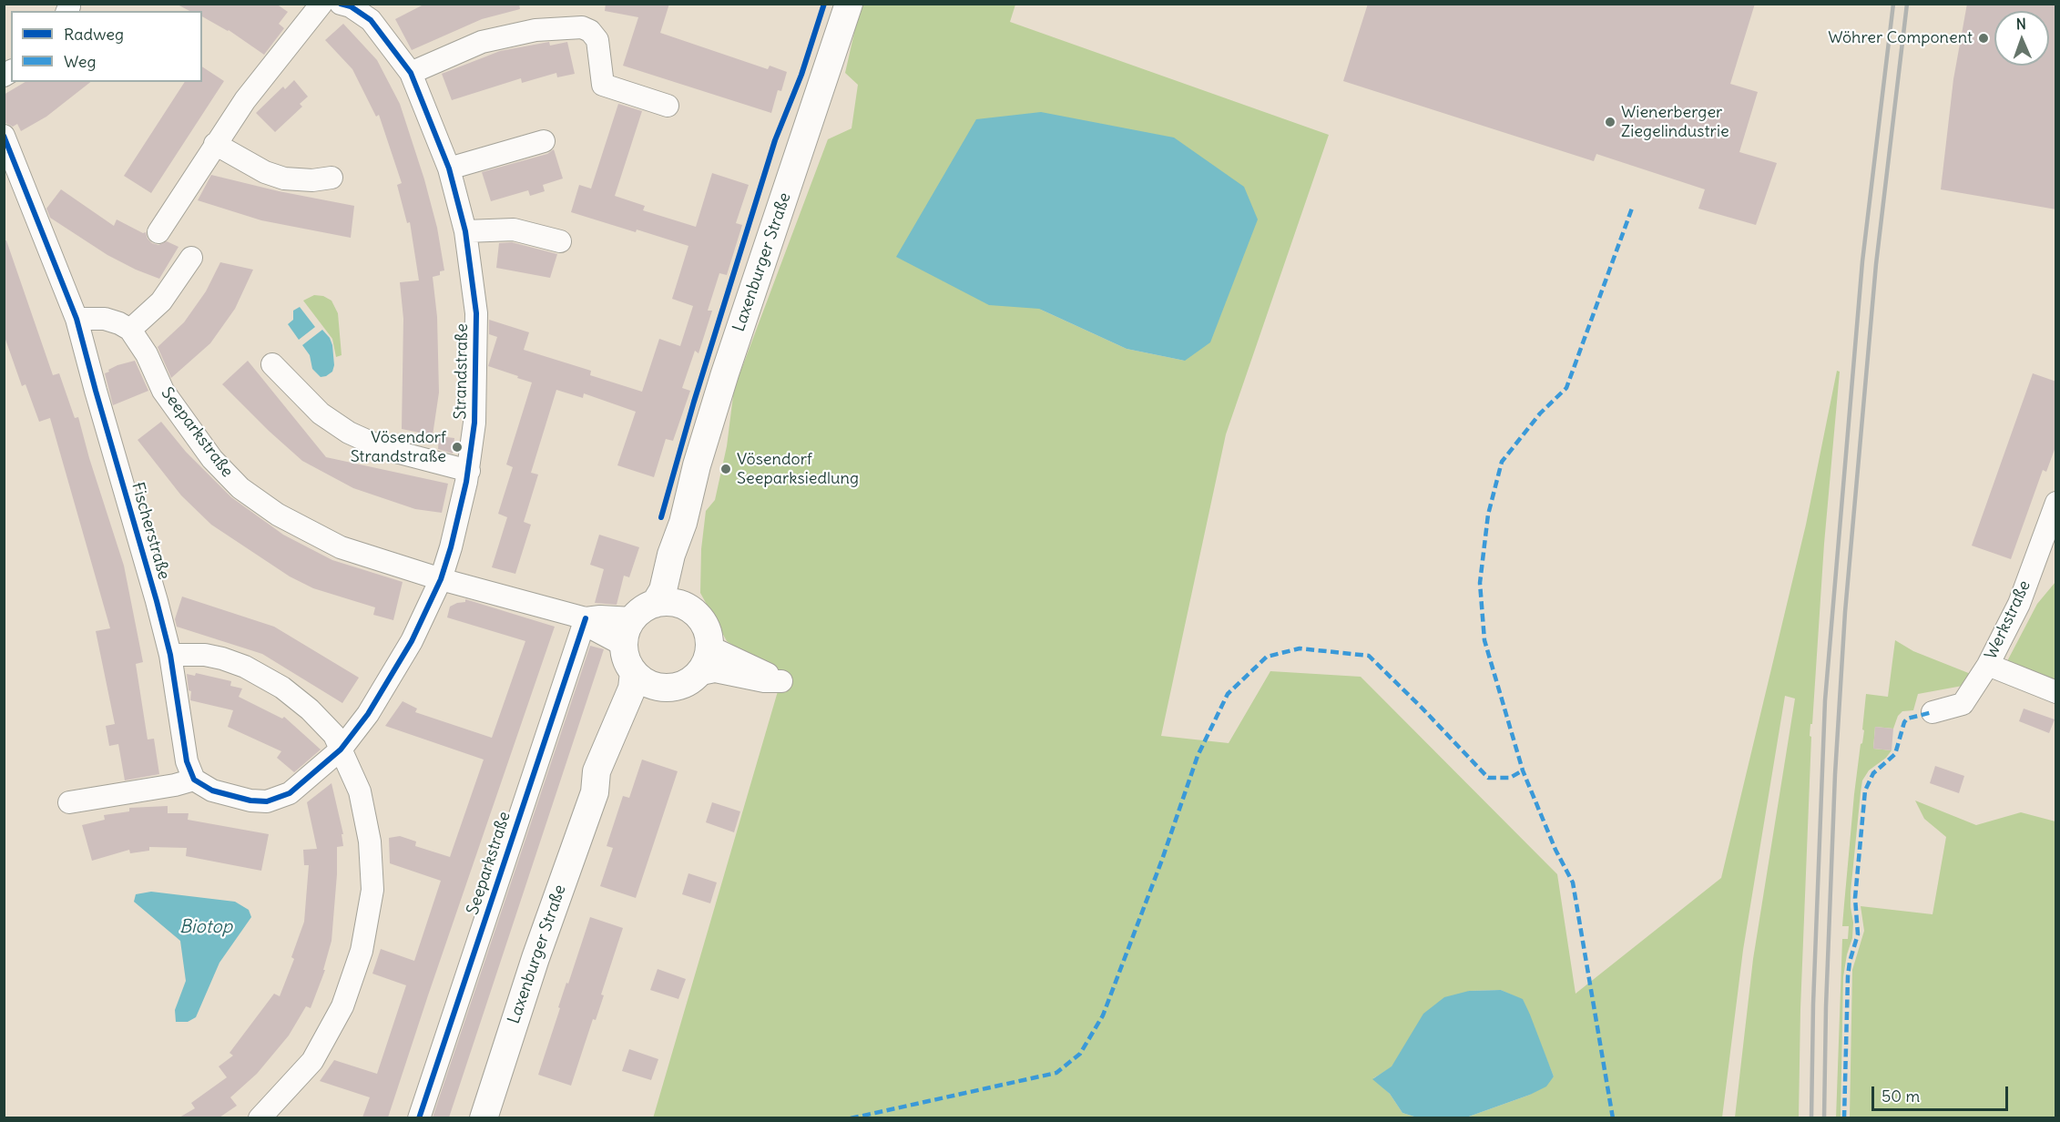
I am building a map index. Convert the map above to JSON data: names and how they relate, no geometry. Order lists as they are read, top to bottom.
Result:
{
  "streets": {
    "main road": ["Laxenburger Straße"],
    "street": [
      "Strandstraße",
      "Seeparkstraße",
      "Fischerstraße",
      "Werkstraße"
    ]
  },
  "crossings": [
    ["Laxenburger Straße", "Seeparkstraße"],
    ["Strandstraße", "Seeparkstraße"]
  ],
  "water": ["Biotop"],
  "places": [
    "Wöhrer Component",
    "Wienerberger Ziegelindustrie",
    "Vösendorf Strandstraße",
    "Vösendorf Seeparksiedlung"
  ],
  "legend": ["Radweg", "Weg"],
  "scale_bar": "50 m",
  "north": "top"
}
